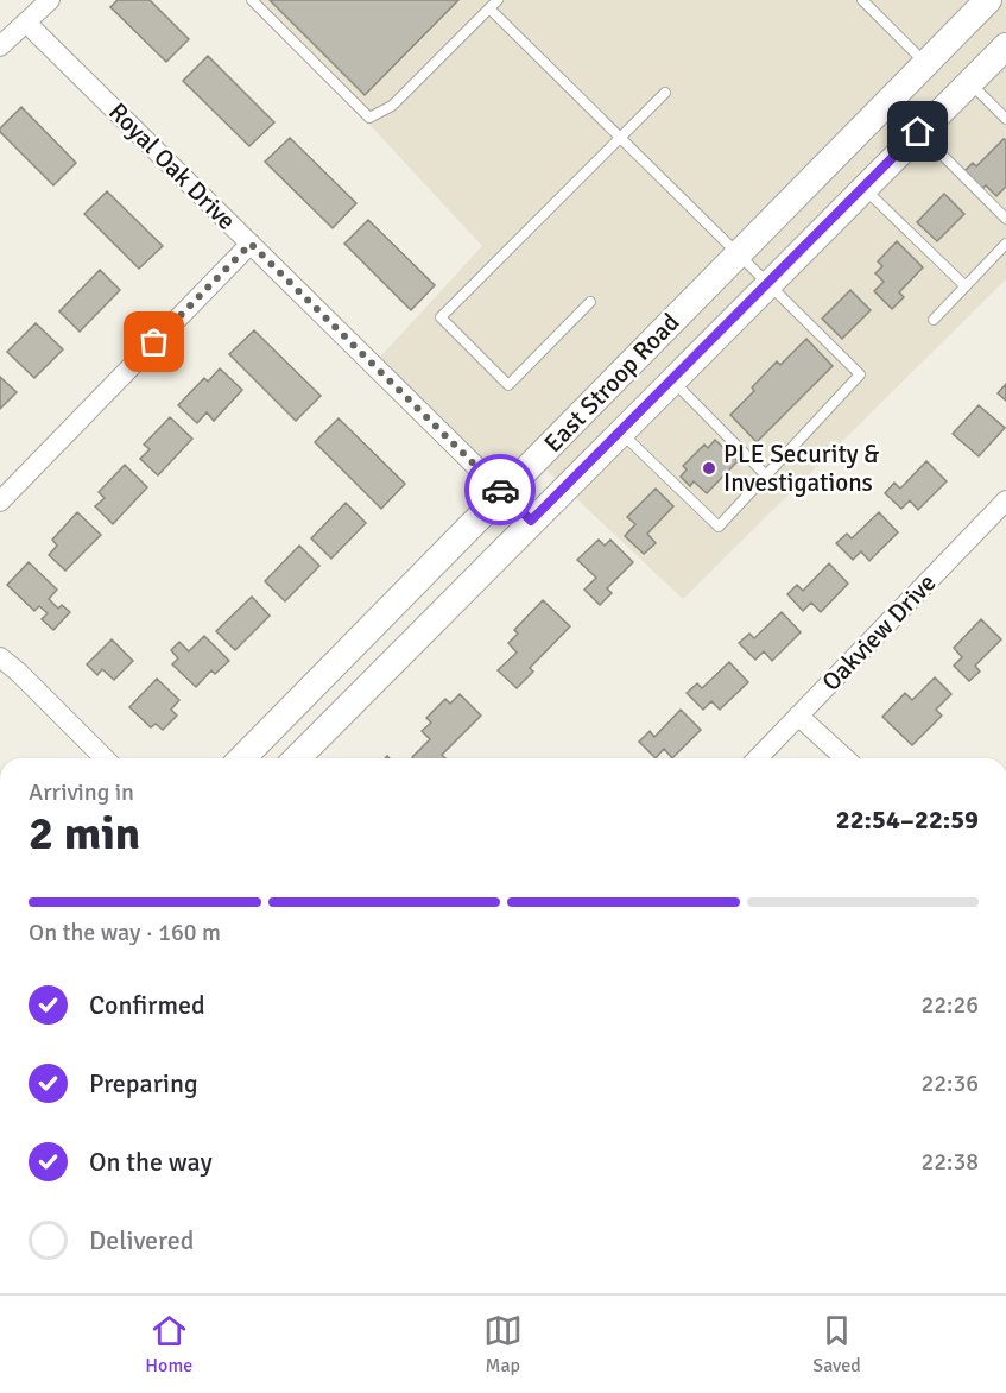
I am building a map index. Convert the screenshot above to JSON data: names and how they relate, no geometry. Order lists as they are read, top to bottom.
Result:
{
  "streets": {
    "main road": ["East Stroop Road"],
    "street": ["Royal Oak Drive", "Oakview Drive"]
  },
  "crossings": [
    ["Royal Oak Drive", "East Stroop Road"]
  ],
  "places": ["PLE Security & Investigations"],
  "page": {
    "heading": ["2 min", "Arriving in", "22:54–22:59"],
    "bar": "On the way · 160 m",
    "list": [
      ["Confirmed", "22:26"],
      ["Preparing", "22:36"],
      ["On the way", "22:38"],
      "Delivered"
    ],
    "tabs": ["Home", "Map", "Saved"]
  }
}
